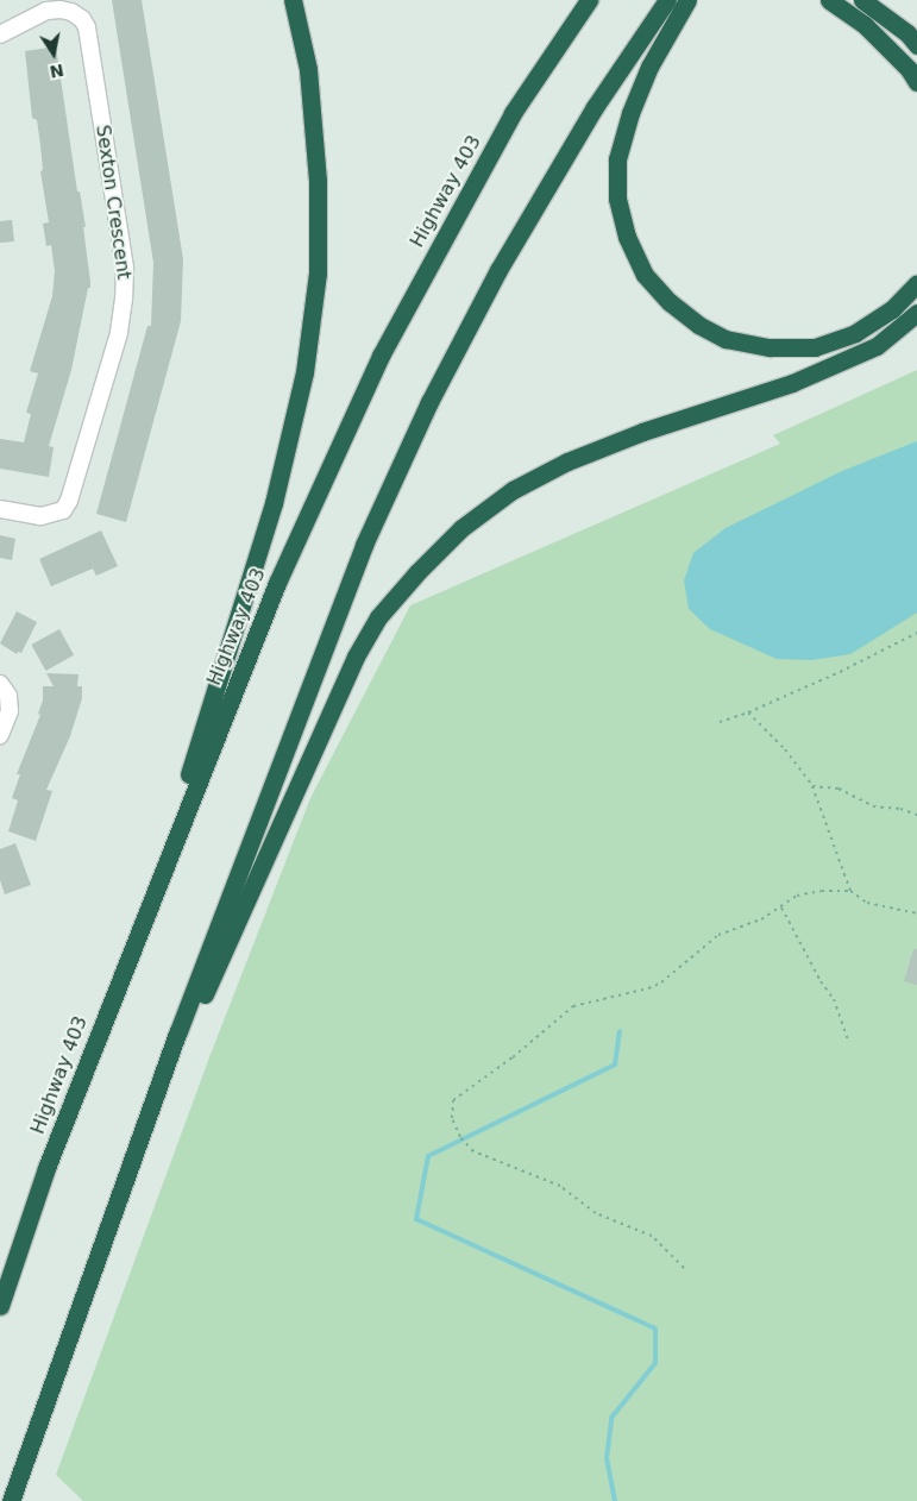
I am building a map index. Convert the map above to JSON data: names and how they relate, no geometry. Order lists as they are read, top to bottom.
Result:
{
  "streets": {
    "highway": ["Highway 403"],
    "street": ["Sexton Crescent"]
  },
  "north": "bottom"
}
